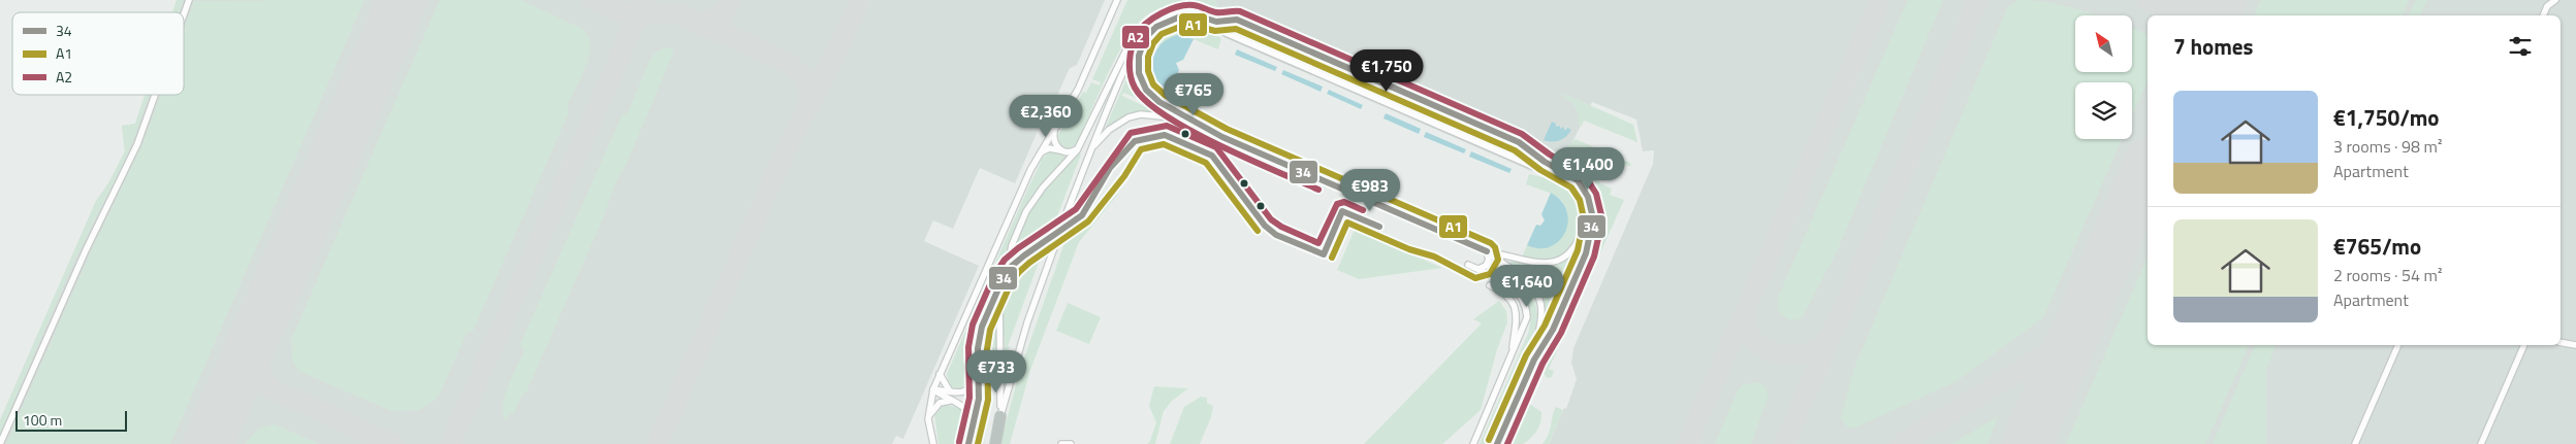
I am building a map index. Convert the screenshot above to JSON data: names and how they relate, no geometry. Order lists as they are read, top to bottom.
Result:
{
  "lines": ["transit line A2", "transit line 34", "transit line A1"],
  "legend": ["34", "A1", "A2"],
  "scale_bar": "100 m",
  "north": "top left",
  "page": {
    "heading": "7 homes",
    "price": [
      "€1,750",
      "€765",
      "€2,360",
      "€1,400",
      "€983",
      "€1,640",
      "€733"
    ],
    "list": [
      {
        "name": "€1,750/mo",
        "note": "3 rooms · 98 m² · Apartment"
      },
      {
        "name": "€765/mo",
        "note": "2 rooms · 54 m² · Apartment"
      }
    ],
    "scale": "100 m"
  }
}
